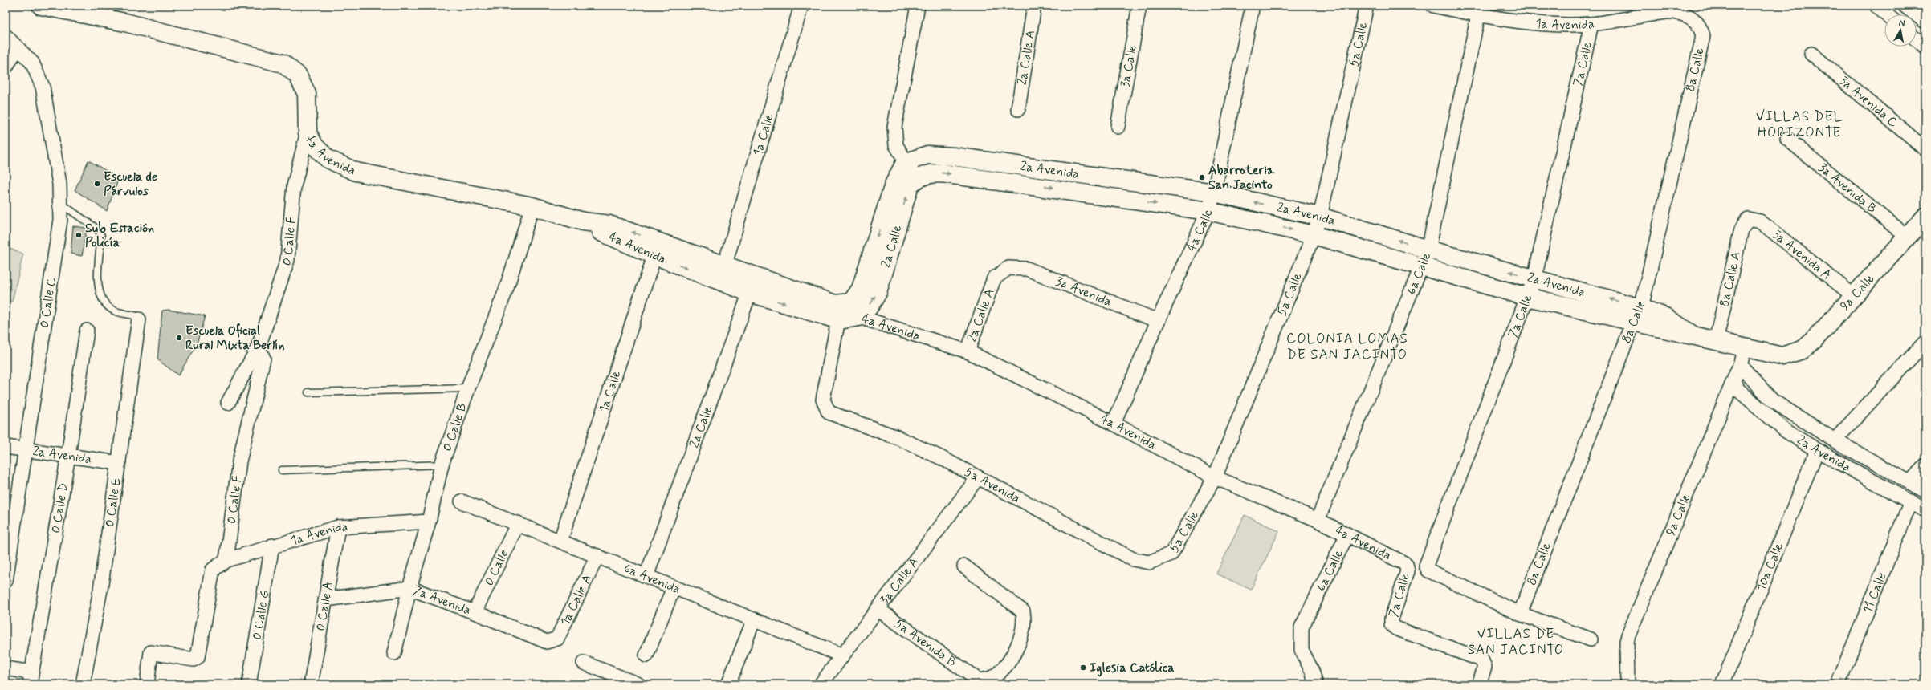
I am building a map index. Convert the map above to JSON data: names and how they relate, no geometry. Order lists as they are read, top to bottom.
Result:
{
  "streets": {
    "street": [
      "1a Avenida",
      "5a Calle",
      "2a Calle A",
      "7a Calle",
      "3a Calle",
      "8a Calle",
      "3a Avenida C",
      "1a Calle",
      "4a Avenida",
      "2a Avenida",
      "3a Avenida B",
      "4a Calle",
      "0 Calle F",
      "2a Calle",
      "3a Avenida A",
      "6a Calle",
      "8a Calle A",
      "3a Avenida",
      "9a Calle",
      "0 Calle C",
      "0 Calle B",
      "5a Avenida",
      "0 Calle E",
      "0 Calle D",
      "10a Calle",
      "0 Calle",
      "6a Avenida",
      "3a Calle A",
      "11 Calle",
      "1a Calle A",
      "7a Avenida",
      "0 Calle A",
      "0 Calle G",
      "5a Avenida B"
    ]
  },
  "crossings": [
    ["1a Avenida", "7a Calle"],
    ["1a Avenida", "8a Calle"],
    ["1a Avenida", "0 Calle F"],
    ["1a Avenida", "6a Calle"],
    ["1a Avenida", "0 Calle B"],
    ["1a Avenida", "0 Calle A"],
    ["1a Avenida", "0 Calle G"],
    ["5a Calle", "4a Avenida"],
    ["5a Calle", "2a Avenida"],
    ["5a Calle", "5a Avenida"],
    ["2a Calle A", "4a Avenida"],
    ["2a Calle A", "3a Avenida"],
    ["7a Calle", "8a Calle"],
    ["7a Calle", "4a Avenida"],
    ["7a Calle", "2a Avenida"],
    ["8a Calle", "2a Avenida"],
    ["1a Calle", "4a Avenida"],
    ["1a Calle", "6a Avenida"],
    ["4a Avenida", "4a Calle"],
    ["4a Avenida", "0 Calle F"],
    ["4a Avenida", "2a Calle"],
    ["4a Avenida", "6a Calle"],
    ["4a Avenida", "0 Calle B"],
    ["2a Avenida", "4a Calle"],
    ["2a Avenida", "2a Calle"],
    ["2a Avenida", "6a Calle"],
    ["2a Avenida", "8a Calle A"],
    ["2a Avenida", "9a Calle"],
    ["2a Avenida", "0 Calle C"],
    ["2a Avenida", "0 Calle E"],
    ["2a Avenida", "0 Calle D"],
    ["2a Avenida", "10a Calle"],
    ["2a Avenida", "11 Calle"],
    ["3a Avenida B", "9a Calle"],
    ["4a Calle", "3a Avenida"],
    ["2a Calle", "5a Avenida"],
    ["2a Calle", "6a Avenida"],
    ["3a Avenida A", "8a Calle A"],
    ["3a Avenida A", "9a Calle"],
    ["0 Calle B", "7a Avenida"],
    ["5a Avenida", "3a Calle A"],
    ["0 Calle", "6a Avenida"],
    ["0 Calle", "7a Avenida"],
    ["6a Avenida", "3a Calle A"],
    ["6a Avenida", "1a Calle A"],
    ["3a Calle A", "5a Avenida B"],
    ["1a Calle A", "7a Avenida"],
    ["7a Avenida", "0 Calle A"]
  ],
  "districts": ["VILLAS DEL HORIZONTE", "COLONIA LOMAS DE SAN JACINTO", "VILLAS DE SAN JACINTO"],
  "places": [
    "Abarroteria San Jacinto",
    "Escuela de Párvulos",
    "Sub Estación Policía",
    "Escuela Oficial Rural Mixta Berlín",
    "Iglesia Católica"
  ],
  "north": "top"
}
